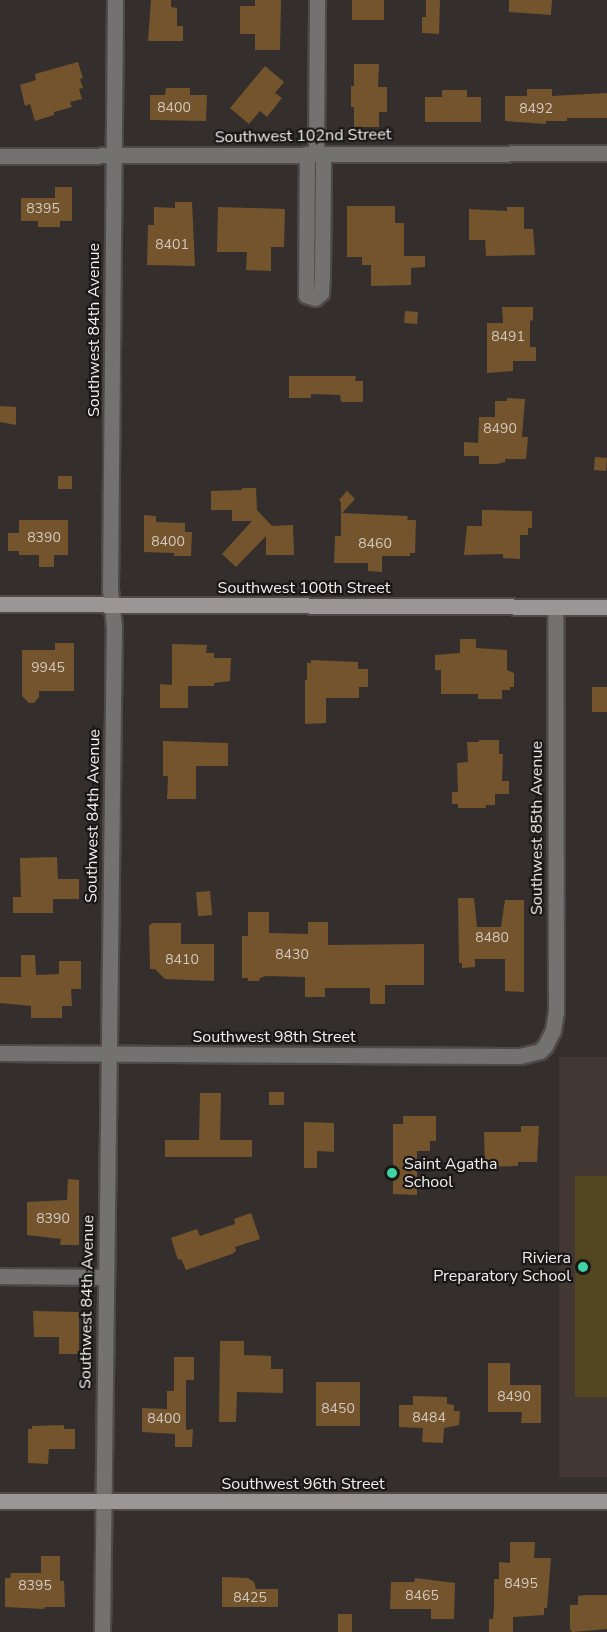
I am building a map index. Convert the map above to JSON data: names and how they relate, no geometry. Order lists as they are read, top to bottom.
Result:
{
  "streets": {
    "street": [
      "Southwest 102nd Street",
      "Southwest 84th Avenue",
      "Southwest 100th Street",
      "Southwest 85th Avenue",
      "Southwest 98th Street",
      "Southwest 96th Street"
    ]
  },
  "crossings": [
    ["Southwest 102nd Street", "Southwest 84th Avenue"],
    ["Southwest 84th Avenue", "Southwest 100th Street"],
    ["Southwest 84th Avenue", "Southwest 98th Street"],
    ["Southwest 84th Avenue", "Southwest 96th Street"],
    ["Southwest 100th Street", "Southwest 85th Avenue"],
    ["Southwest 85th Avenue", "Southwest 98th Street"]
  ],
  "places": ["Saint Agatha School", "Riviera Preparatory School"],
  "house_numbers": [
    "8400",
    "8492",
    "8395",
    "8401",
    "8491",
    "8490",
    "8390",
    "8400",
    "8460",
    "9945",
    "8480",
    "8430",
    "8410",
    "8390",
    "8490",
    "8450",
    "8484",
    "8400",
    "8495",
    "8395",
    "8465",
    "8425"
  ]
}
